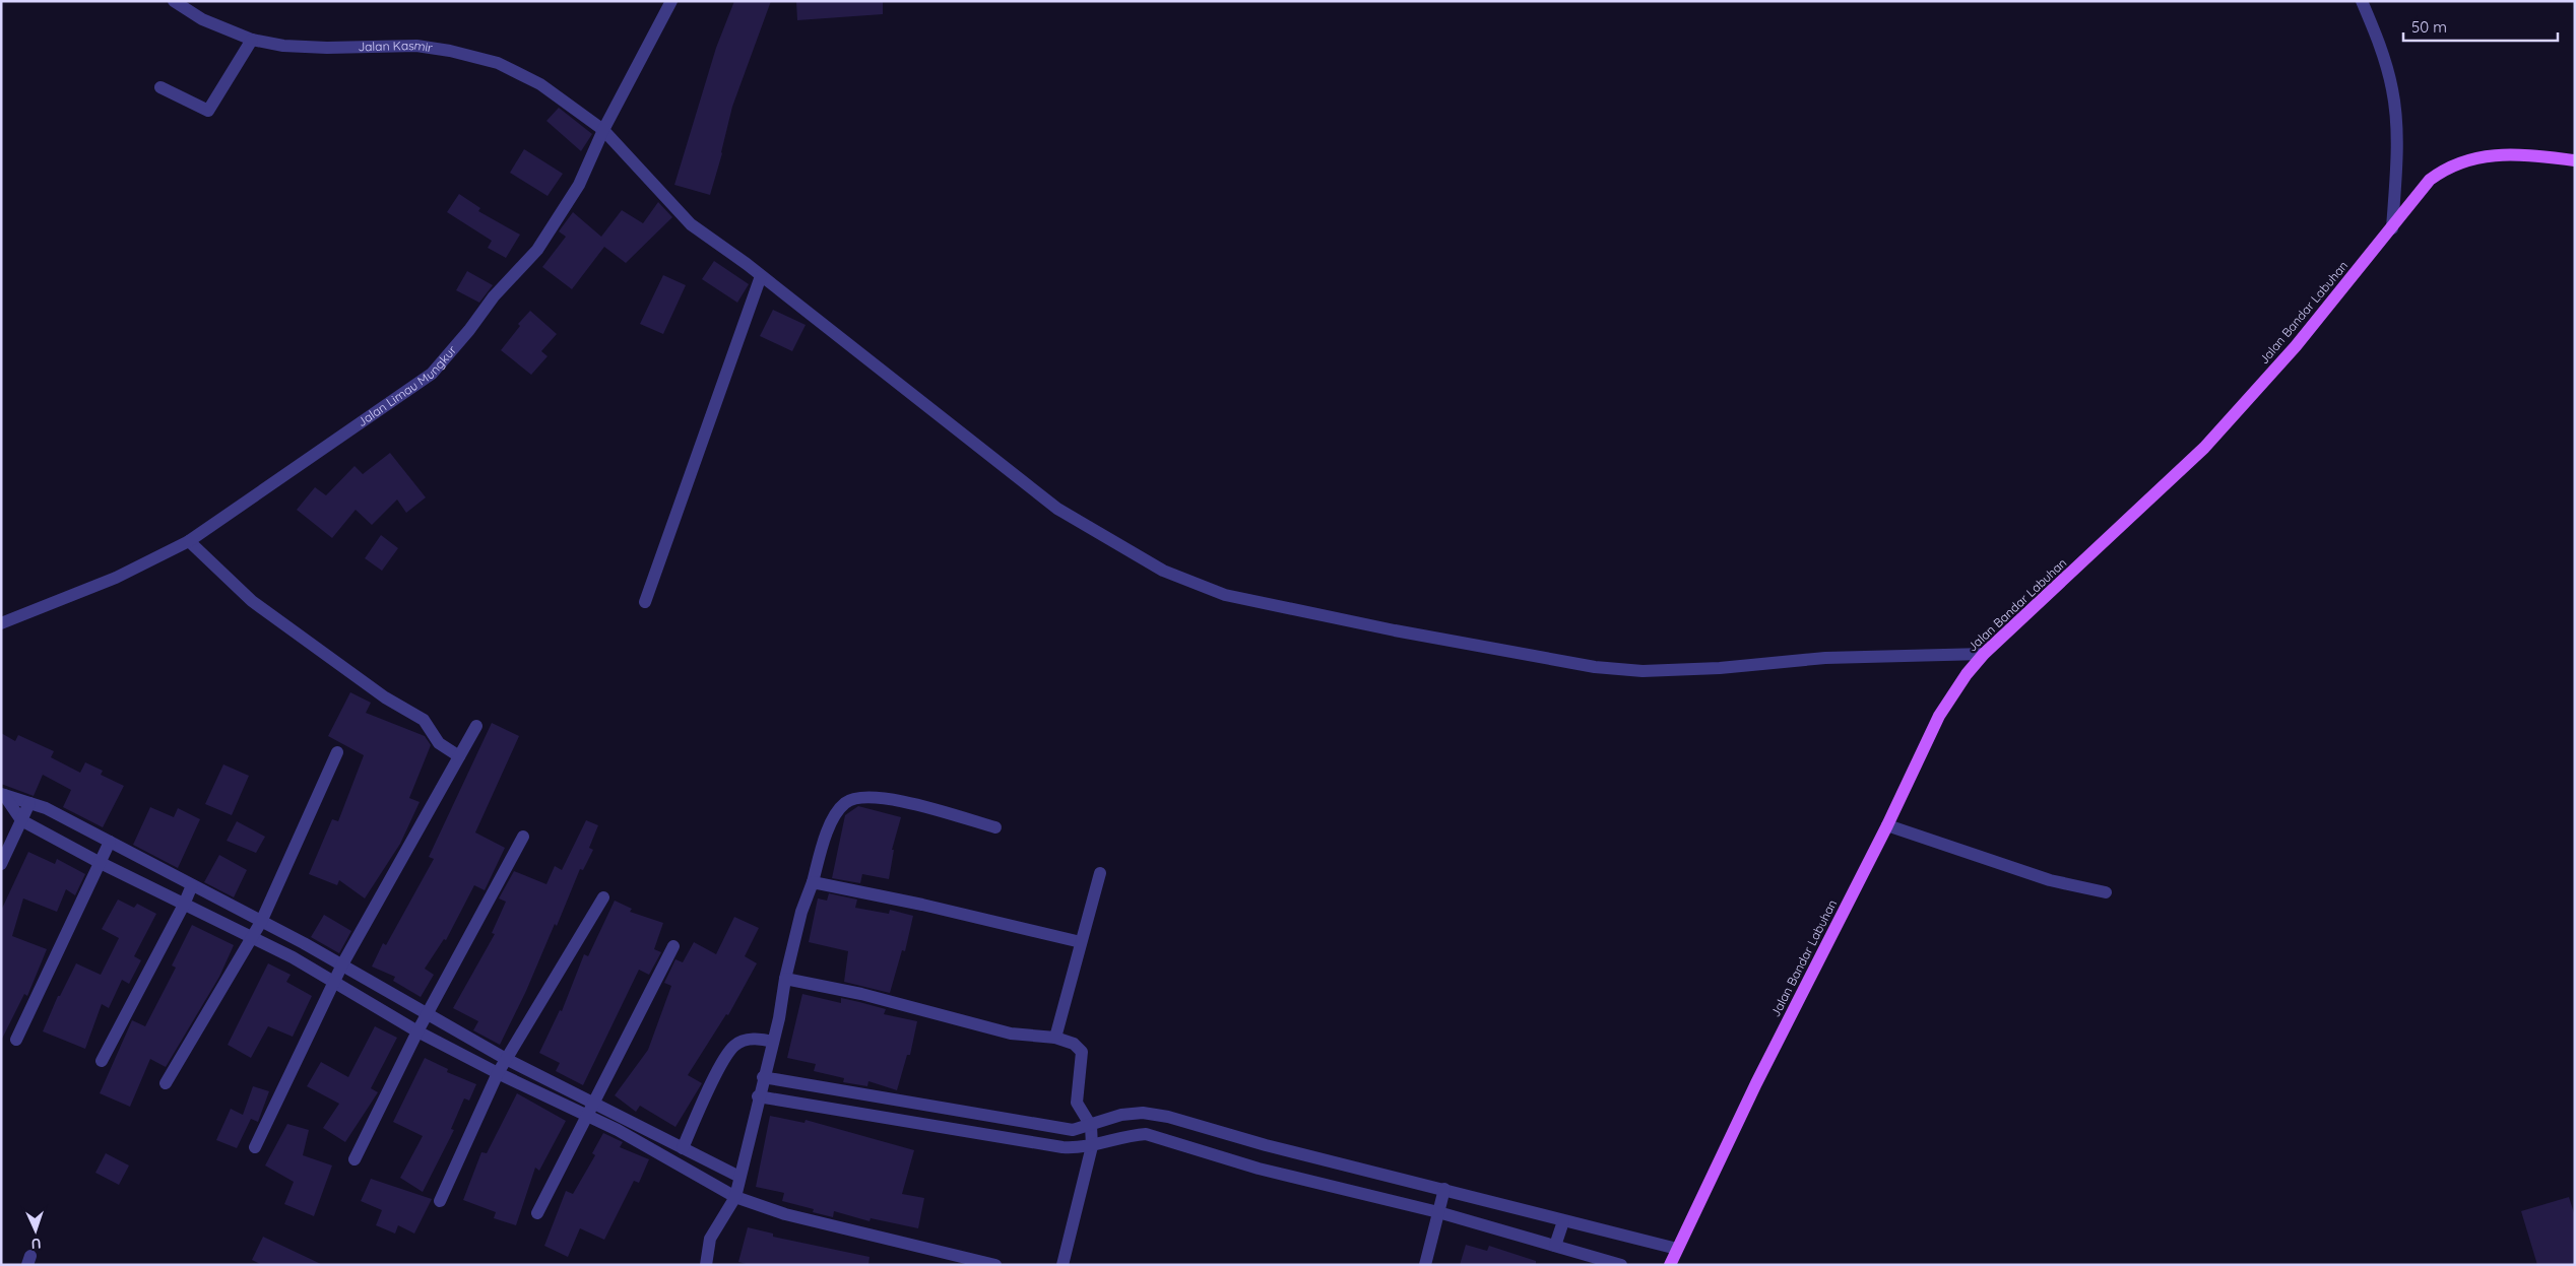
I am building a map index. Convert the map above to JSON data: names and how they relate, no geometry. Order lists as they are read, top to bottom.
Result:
{
  "streets": {
    "main road": ["Jalan Bandar Labuhan"],
    "street": ["Jalan Kasmir", "Jalan Limau Mungkur"]
  },
  "crossings": [
    ["Jalan Kasmir", "Jalan Bandar Labuhan"],
    ["Jalan Kasmir", "Jalan Limau Mungkur"]
  ],
  "scale_bar": "50 m",
  "north": "bottom"
}
